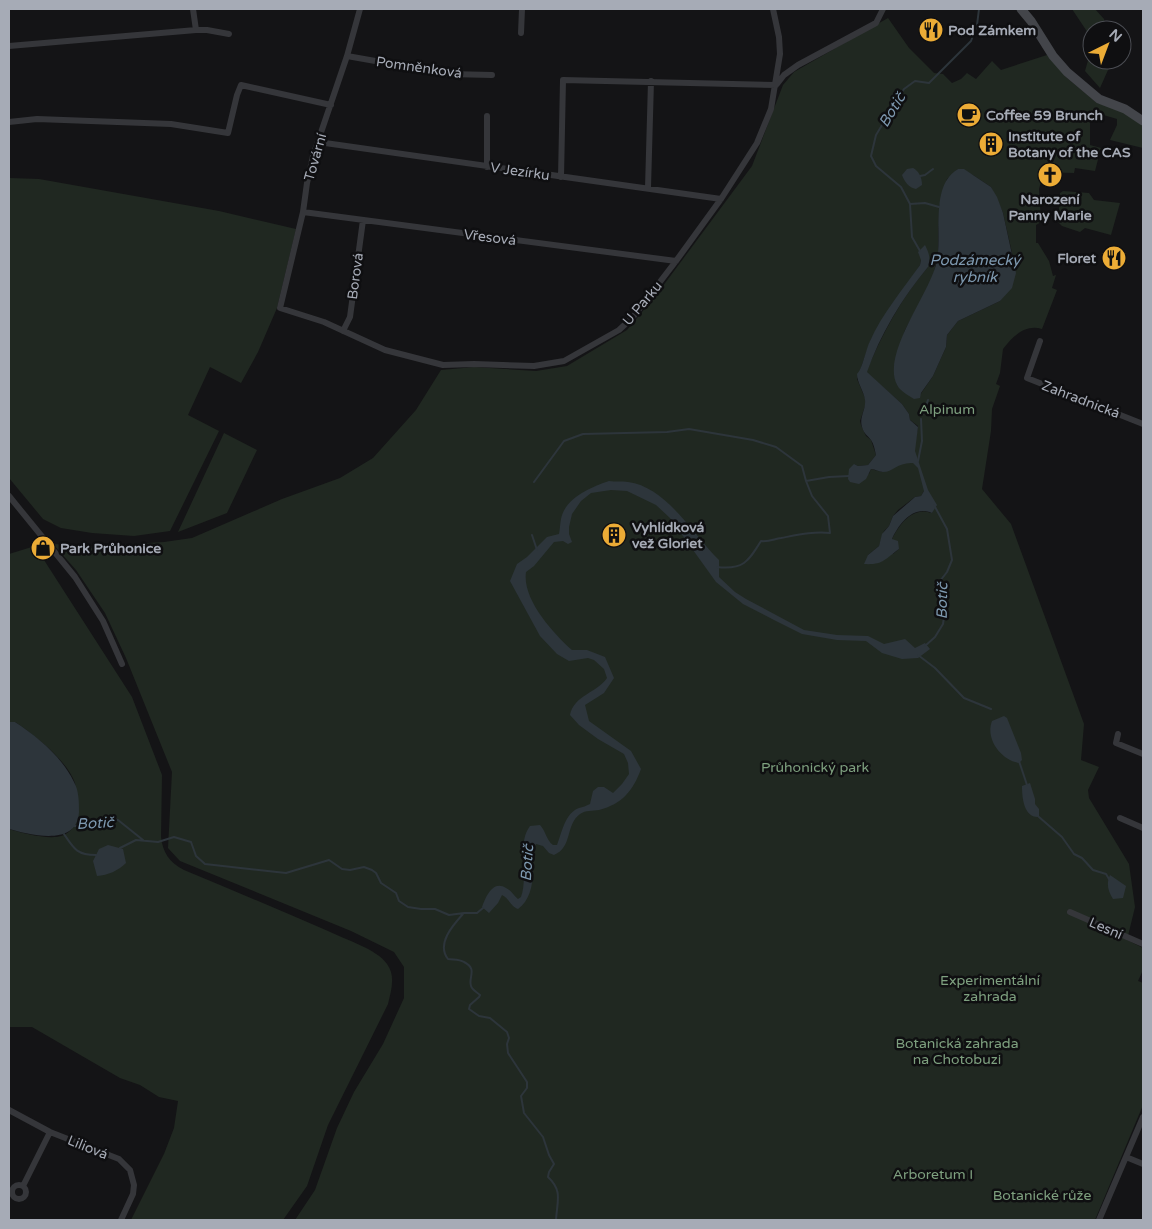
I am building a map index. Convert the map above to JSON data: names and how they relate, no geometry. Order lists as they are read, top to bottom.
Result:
{
  "streets": {
    "street": [
      "Pomněnková",
      "Tovární",
      "V Jezírku",
      "Vřesová",
      "Borová",
      "U Parku",
      "Zahradnická",
      "Lesní",
      "Liliová"
    ]
  },
  "crossings": [
    ["Pomněnková", "Tovární"],
    ["Tovární", "V Jezírku"],
    ["Tovární", "Vřesová"],
    ["Tovární", "U Parku"],
    ["V Jezírku", "U Parku"],
    ["Vřesová", "Borová"],
    ["Vřesová", "U Parku"],
    ["Borová", "U Parku"]
  ],
  "water": ["Botič", "Podzámecký rybník"],
  "parks": [
    "Alpinum",
    "Průhonický park",
    "Experimentální zahrada",
    "Botanická zahrada na Chotobuzi",
    "Arboretum I",
    "Botanické růže"
  ],
  "places": {
    "restaurant": ["Pod Zámkem", "Floret"],
    "cafe": ["Coffee 59 Brunch"],
    "building": ["Institute of Botany of the CAS", "Vyhlídková vež Gloriet"],
    "church": ["Narození Panny Marie"],
    "shop": ["Park Průhonice"]
  },
  "north": "top right"
}
